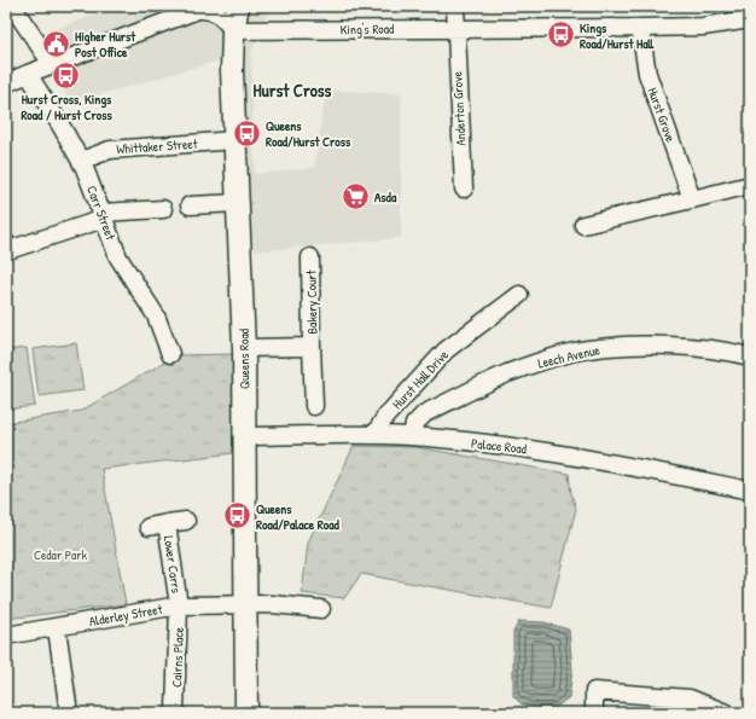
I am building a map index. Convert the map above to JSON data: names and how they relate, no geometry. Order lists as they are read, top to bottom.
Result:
{
  "streets": {
    "main road": ["Queens Road"],
    "street": [
      "King's Road",
      "Anderton Grove",
      "Hurst Grove",
      "Whittaker Street",
      "Carr Street",
      "Bakery Court",
      "Leech Avenue",
      "Hurst Hall Drive",
      "Palace Road",
      "Lower Carrs",
      "Alderley Street",
      "Cairns Place"
    ]
  },
  "crossings": [
    ["King's Road", "Anderton Grove"],
    ["King's Road", "Hurst Grove"],
    ["King's Road", "Queens Road"],
    ["Whittaker Street", "Carr Street"],
    ["Whittaker Street", "Queens Road"],
    ["Bakery Court", "Queens Road"],
    ["Leech Avenue", "Palace Road"],
    ["Queens Road", "Palace Road"],
    ["Queens Road", "Alderley Street"],
    ["Hurst Hall Drive", "Palace Road"],
    ["Lower Carrs", "Alderley Street"],
    ["Lower Carrs", "Cairns Place"],
    ["Alderley Street", "Cairns Place"]
  ],
  "districts": ["Hurst Cross"],
  "parks": ["Cedar Park"],
  "places": {
    "bus stop": [
      "Kings Road/Hurst Hall",
      "Hurst Cross, Kings Road / Hurst Cross",
      "Queens Road/Hurst Cross",
      "Queens Road/Palace Road"
    ],
    "public building": ["Higher Hurst Post Office"],
    "supermarket": ["Asda"]
  }
}
